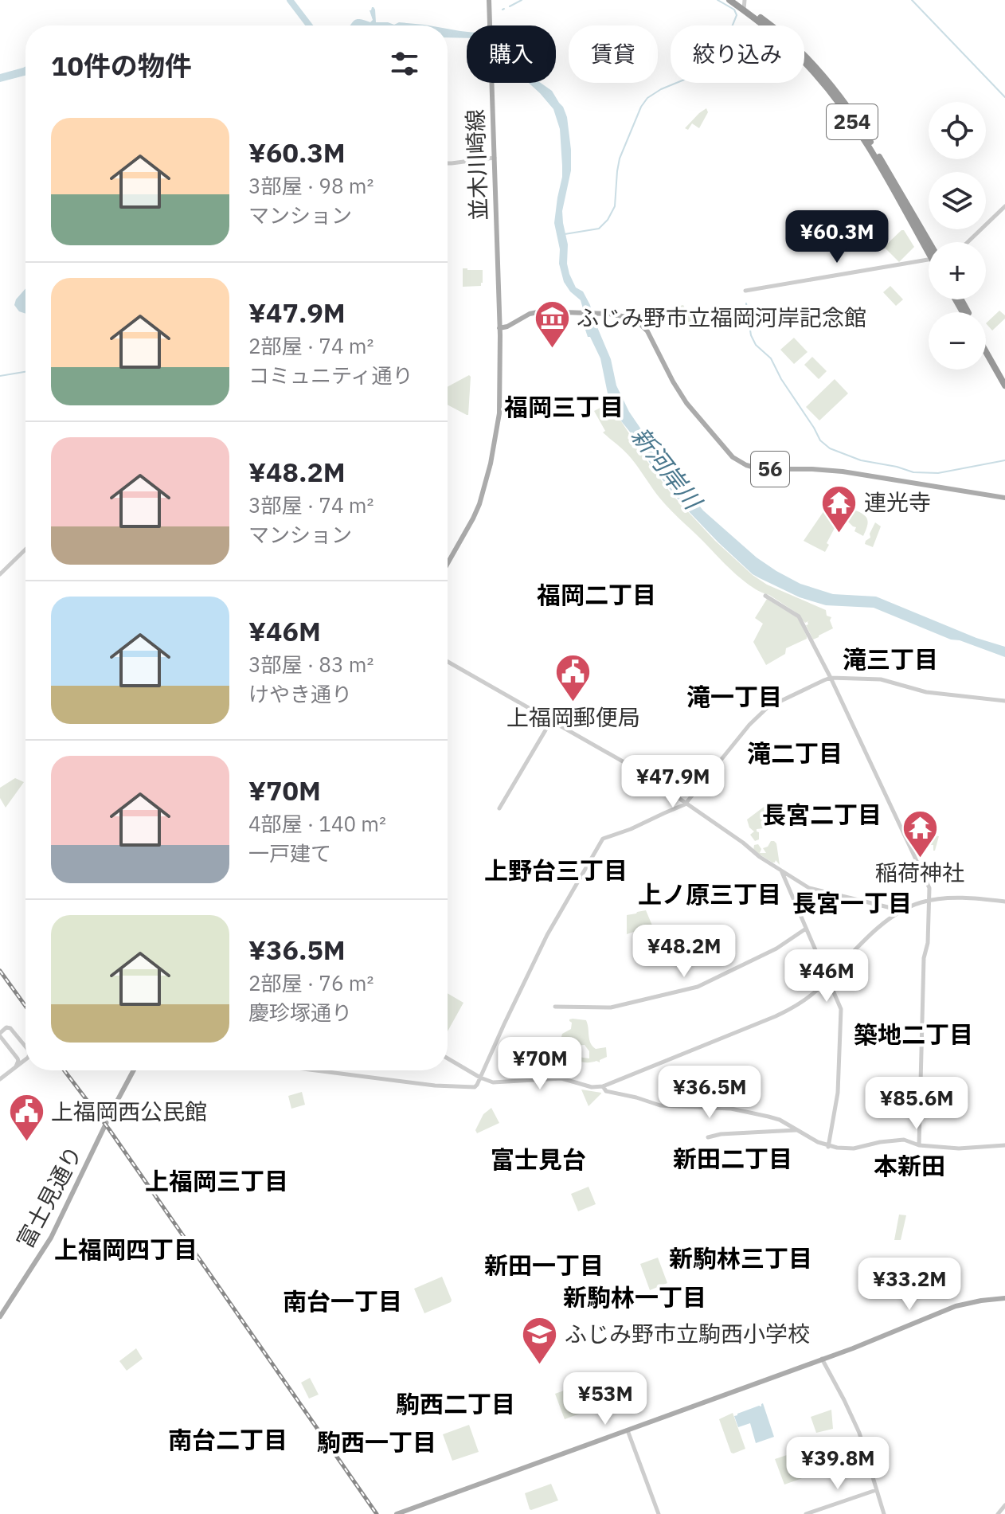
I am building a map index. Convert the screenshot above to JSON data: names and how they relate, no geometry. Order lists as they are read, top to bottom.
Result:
{
  "streets": {
    "highway": ["254"],
    "main road": ["並木川崎線", "56", "富士見通り"]
  },
  "crossings": [
    ["並木川崎線", "56"]
  ],
  "districts": [
    "福岡三丁目",
    "福岡二丁目",
    "滝三丁目",
    "滝一丁目",
    "滝二丁目",
    "長宮二丁目",
    "上野台三丁目",
    "上ノ原三丁目",
    "長宮一丁目",
    "築地二丁目",
    "新田二丁目",
    "富士見台",
    "本新田",
    "上福岡三丁目",
    "上福岡四丁目",
    "新駒林三丁目",
    "新田一丁目",
    "新駒林一丁目",
    "南台一丁目",
    "駒西二丁目",
    "南台二丁目",
    "駒西一丁目"
  ],
  "water": ["新河岸川"],
  "places": {
    "museum": ["ふじみ野市立福岡河岸記念館"],
    "temple": ["連光寺", "稲荷神社"],
    "public building": ["上福岡郵便局", "上福岡西公民館"],
    "school or university": ["ふじみ野市立駒西小学校"]
  },
  "page": {
    "chip": ["購入", "賃貸", "絞り込み"],
    "heading": "10件の物件",
    "map_buttons": ["+", "−"],
    "list": [
      {
        "name": "¥60.3M",
        "note": "3部屋 · 98 m² · マンション"
      },
      {
        "name": "¥47.9M",
        "note": "2部屋 · 74 m² · コミュニティ通り"
      },
      {
        "name": "¥48.2M",
        "note": "3部屋 · 74 m² · マンション"
      },
      {
        "name": "¥46M",
        "note": "3部屋 · 83 m² · けやき通り"
      },
      {
        "name": "¥70M",
        "note": "4部屋 · 140 m² · 一戸建て"
      },
      {
        "name": "¥36.5M",
        "note": "2部屋 · 76 m² · 慶珍塚通り"
      }
    ],
    "price": [
      "¥60.3M",
      "¥47.9M",
      "¥48.2M",
      "¥46M",
      "¥70M",
      "¥36.5M",
      "¥85.6M",
      "¥33.2M",
      "¥53M",
      "¥39.8M"
    ]
  }
}
